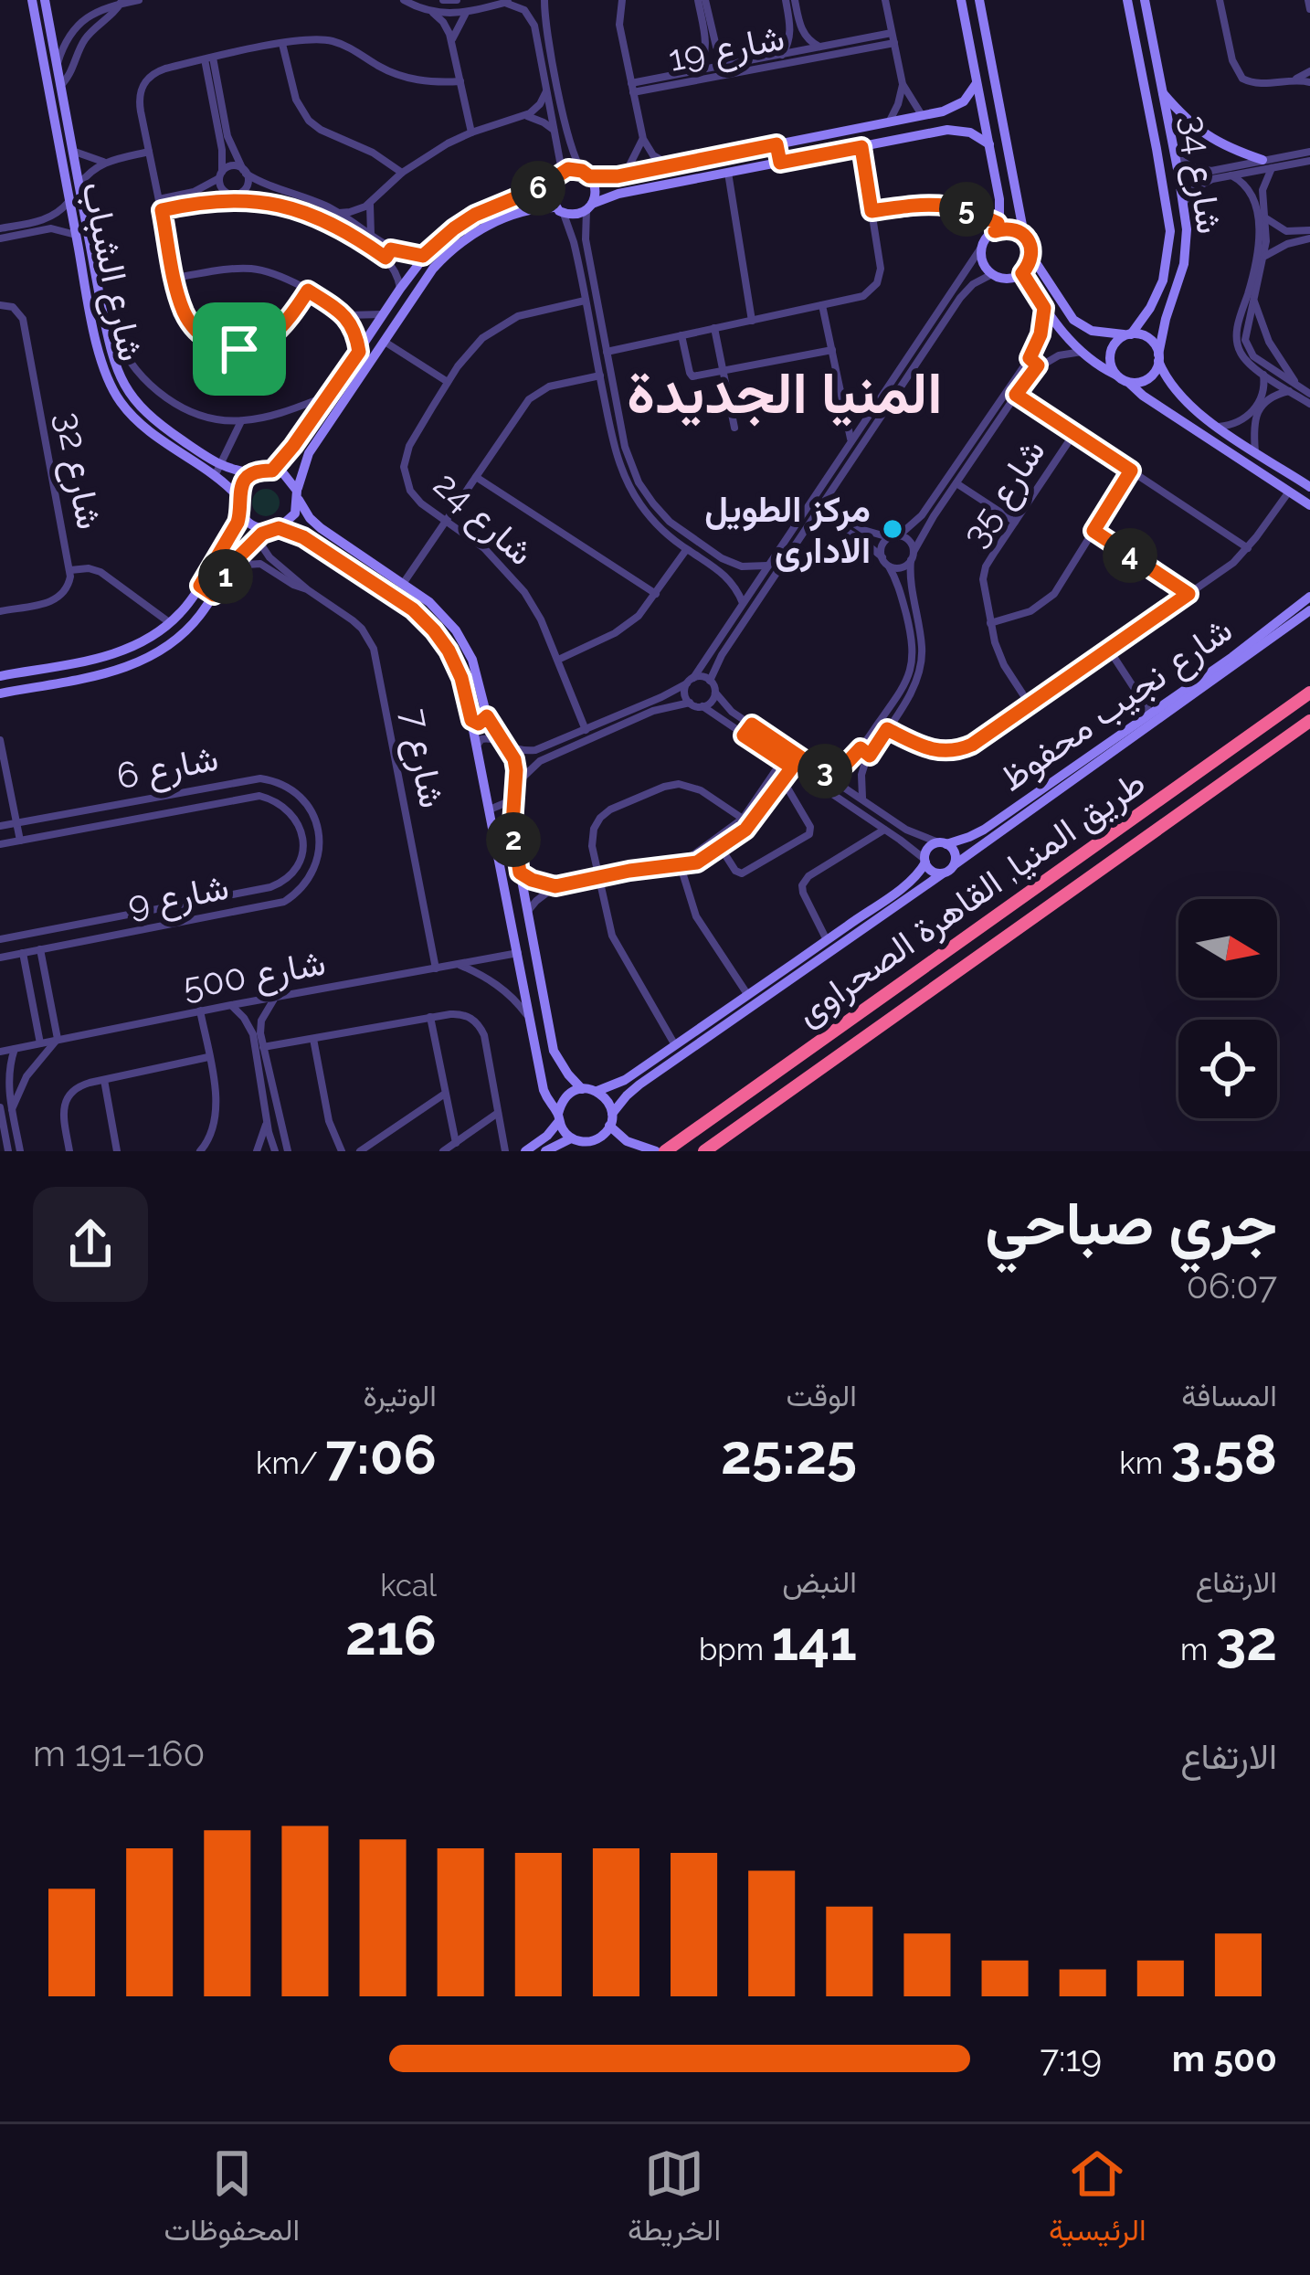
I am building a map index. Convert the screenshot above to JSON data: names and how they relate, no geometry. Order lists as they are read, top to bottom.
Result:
{
  "streets": {
    "highway": ["طريق المنيا, القاهرة الصحراوى"],
    "street": [
      "شارع 19",
      "شارع 34",
      "شارع الشباب",
      "شارع 32",
      "شارع 35",
      "شارع 24",
      "شارع نجيب محفوظ",
      "شارع 7",
      "شارع 6",
      "شارع 9",
      "شارع 500"
    ]
  },
  "crossings": [
    ["شارع 7", "شارع 500"],
    ["شارع 6", "شارع 9"]
  ],
  "districts": ["المنيا الجديدة"],
  "places": ["مركز الطويل الادارى"],
  "north": "right",
  "page": {
    "pins": [
      "6",
      "5",
      "4",
      "1",
      "3",
      "2"
    ],
    "heading": ["جري صباحي", "06:07"],
    "stats": [
      ["المسافة", "3.58 km"],
      ["الوقت", "25:25"],
      ["الوتيرة", "7:06 /km"],
      ["الارتفاع", "32 m"],
      ["النبض", "141 bpm"],
      ["kcal", "216"]
    ],
    "chart": ["الارتفاع", "160–191 m"],
    "list": [
      {
        "name": "500 m",
        "note": "7:19"
      }
    ],
    "tabs": ["الرئيسية", "الخريطة", "المحفوظات"]
  }
}
